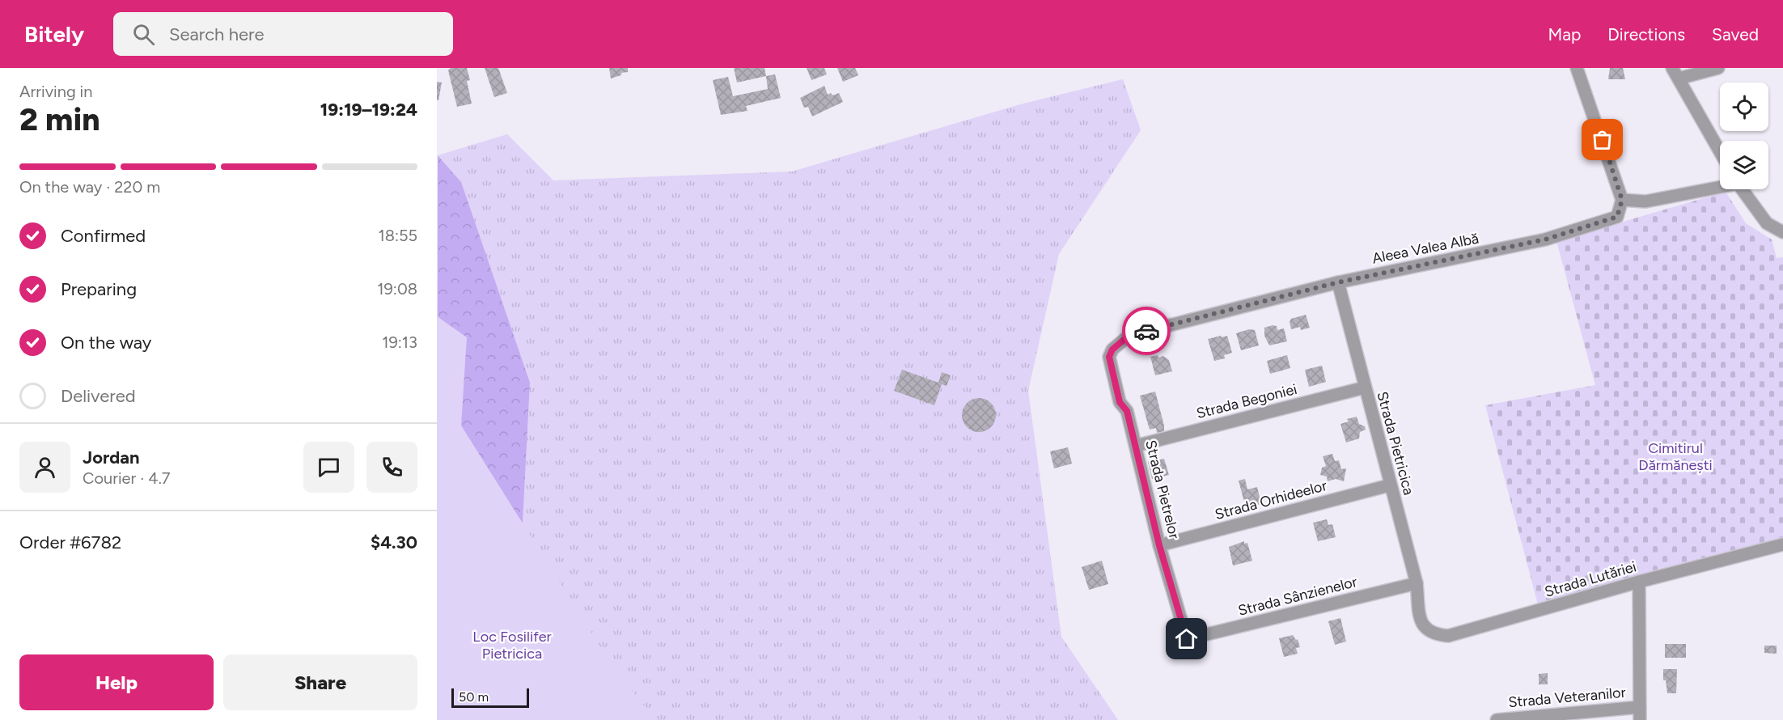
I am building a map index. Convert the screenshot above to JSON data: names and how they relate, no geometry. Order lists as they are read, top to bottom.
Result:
{
  "streets": {
    "street": [
      "Aleea Valea Albă",
      "Strada Begoniei",
      "Strada Pietricica",
      "Strada Pietrelor",
      "Strada Orhideelor",
      "Strada Lutăriei",
      "Strada Sânzienelor",
      "Strada Veteranilor"
    ]
  },
  "crossings": [
    ["Aleea Valea Albă", "Strada Pietricica"],
    ["Aleea Valea Albă", "Strada Pietrelor"],
    ["Strada Begoniei", "Strada Pietricica"],
    ["Strada Begoniei", "Strada Pietrelor"],
    ["Strada Pietricica", "Strada Orhideelor"],
    ["Strada Pietricica", "Strada Lutăriei"],
    ["Strada Pietricica", "Strada Sânzienelor"],
    ["Strada Pietrelor", "Strada Orhideelor"],
    ["Strada Pietrelor", "Strada Sânzienelor"],
    ["Strada Lutăriei", "Strada Veteranilor"]
  ],
  "parks": ["Cimitirul Dărmănești", "Loc Fosilifer Pietricica"],
  "scale_bar": "50 m",
  "page": {
    "header": "Bitely",
    "search": "Search here",
    "nav": ["Map", "Directions", "Saved"],
    "heading": ["2 min", "Arriving in", "19:19–19:24"],
    "panel": [
      "Jordan",
      "Courier · 4.7",
      "Order #6782",
      "$4.30"
    ],
    "bar": "On the way · 220 m",
    "list": [
      ["Confirmed", "18:55"],
      ["Preparing", "19:08"],
      ["On the way", "19:13"],
      "Delivered"
    ],
    "buttons": ["Help", "Share"],
    "scale": "50 m"
  }
}
